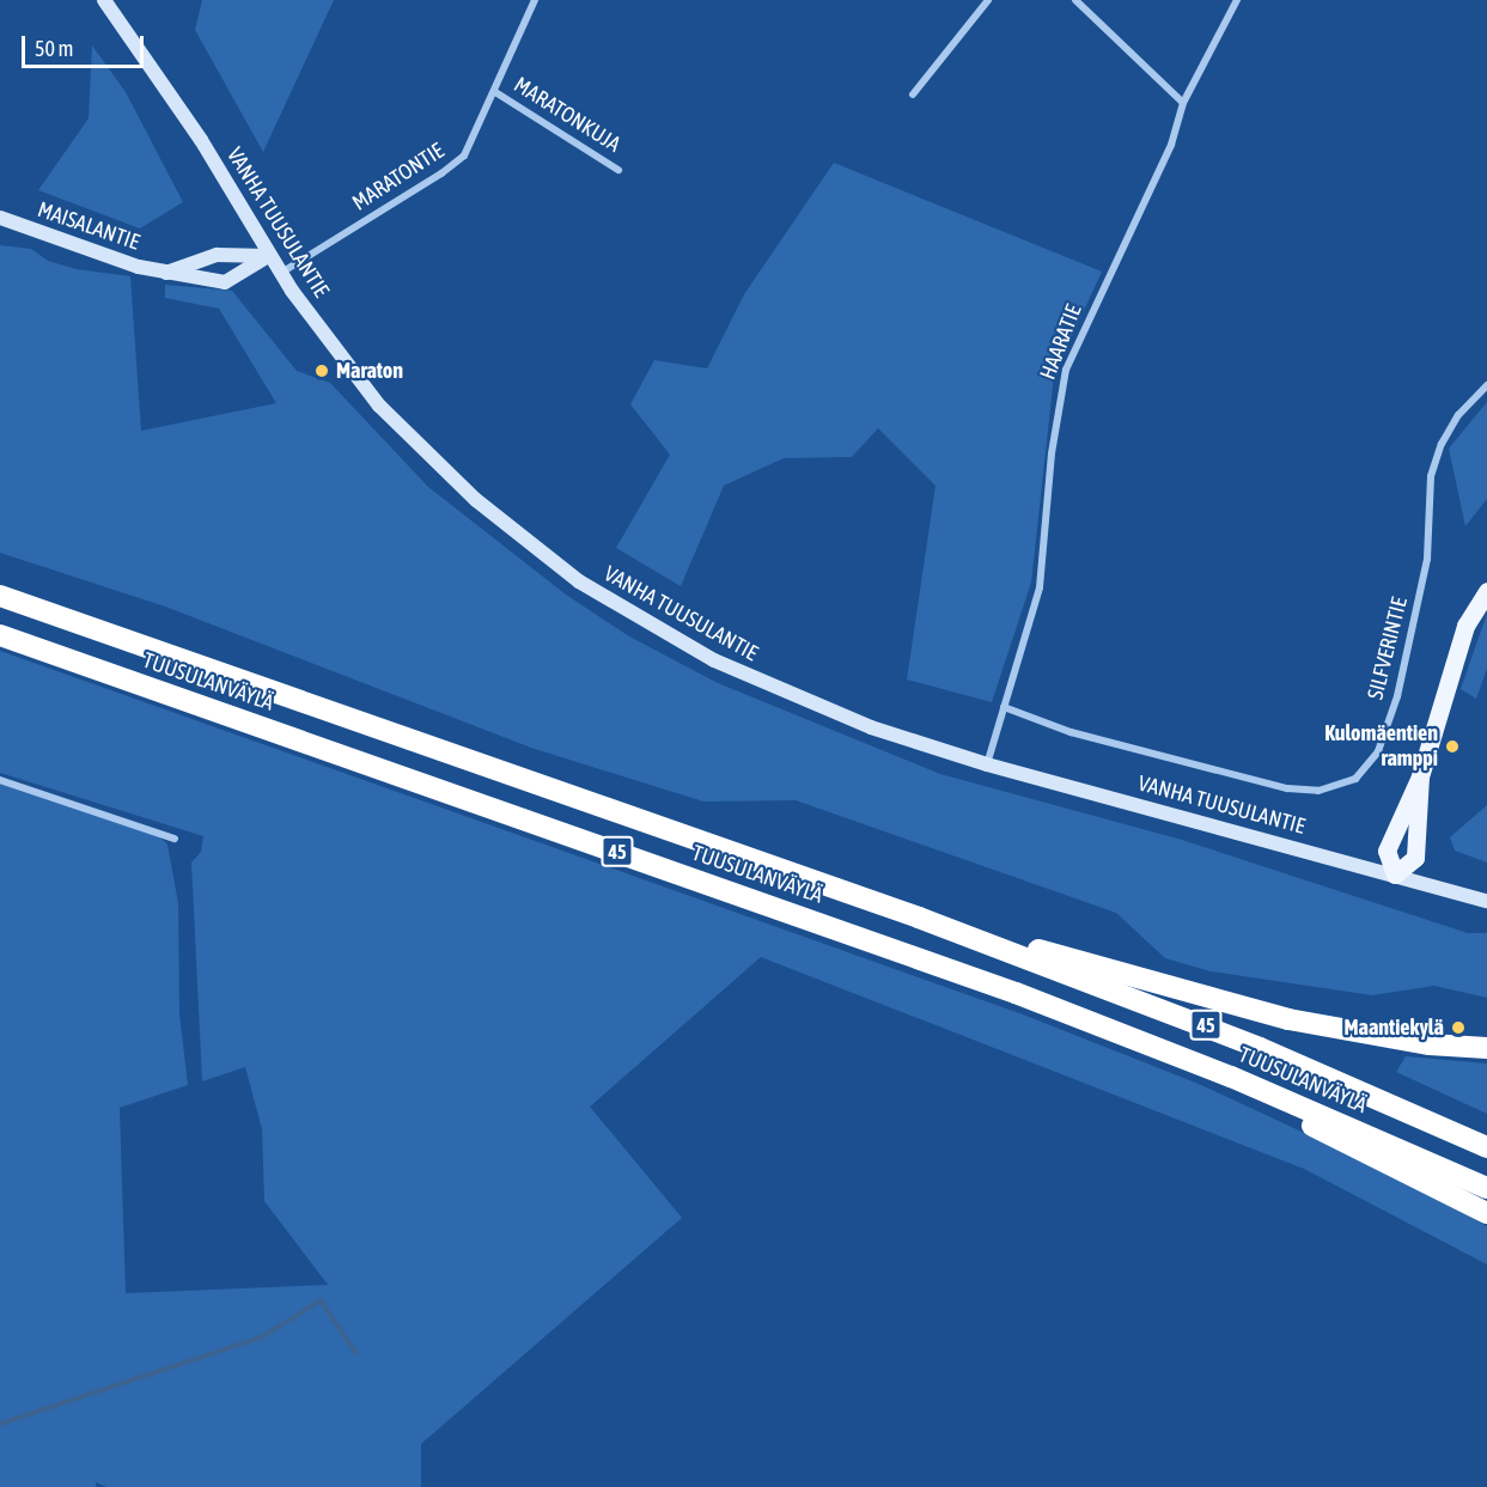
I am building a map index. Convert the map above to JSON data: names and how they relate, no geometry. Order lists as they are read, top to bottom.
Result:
{
  "streets": {
    "highway": ["TUUSULANVÄYLÄ", "45"],
    "main road": ["VANHA TUUSULANTIE", "MAISALANTIE"],
    "street": [
      "MARATONKUJA",
      "MARATONTIE",
      "HAARATIE",
      "SILFVERINTIE"
    ]
  },
  "crossings": [
    ["MARATONKUJA", "MARATONTIE"],
    ["MARATONTIE", "VANHA TUUSULANTIE"],
    ["VANHA TUUSULANTIE", "MAISALANTIE"],
    ["VANHA TUUSULANTIE", "HAARATIE"],
    ["HAARATIE", "SILFVERINTIE"]
  ],
  "places": ["Maraton", "Kulomäentien ramppi", "Maantiekylä"],
  "scale_bar": "50 m"
}
